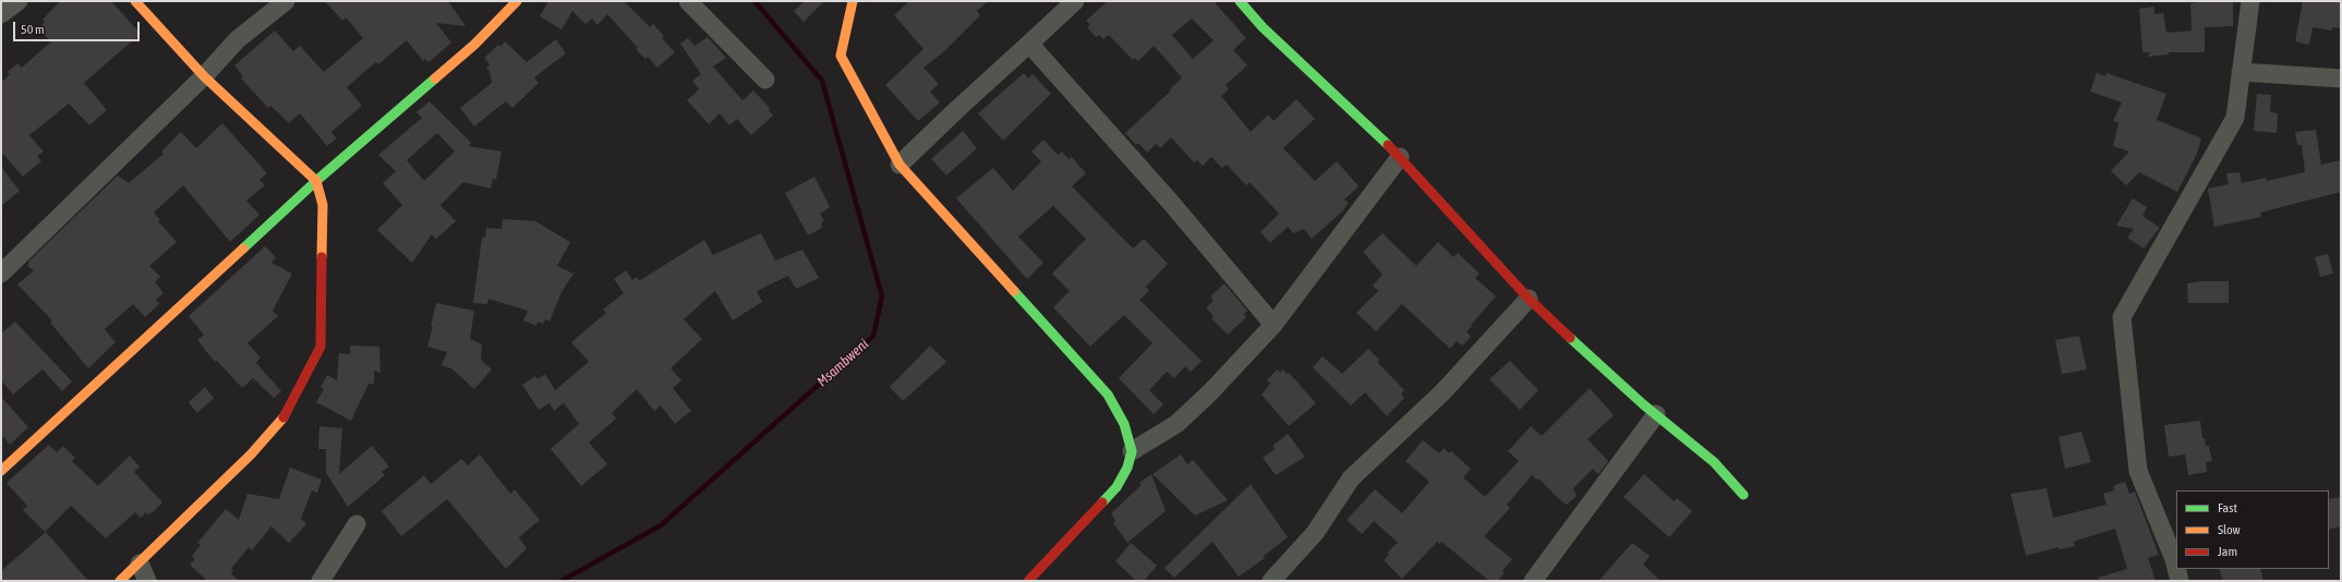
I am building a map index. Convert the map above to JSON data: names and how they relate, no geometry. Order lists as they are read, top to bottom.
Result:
{
  "water": ["Msambweni"],
  "legend": ["Fast", "Slow", "Jam"],
  "scale_bar": "50 m"
}
